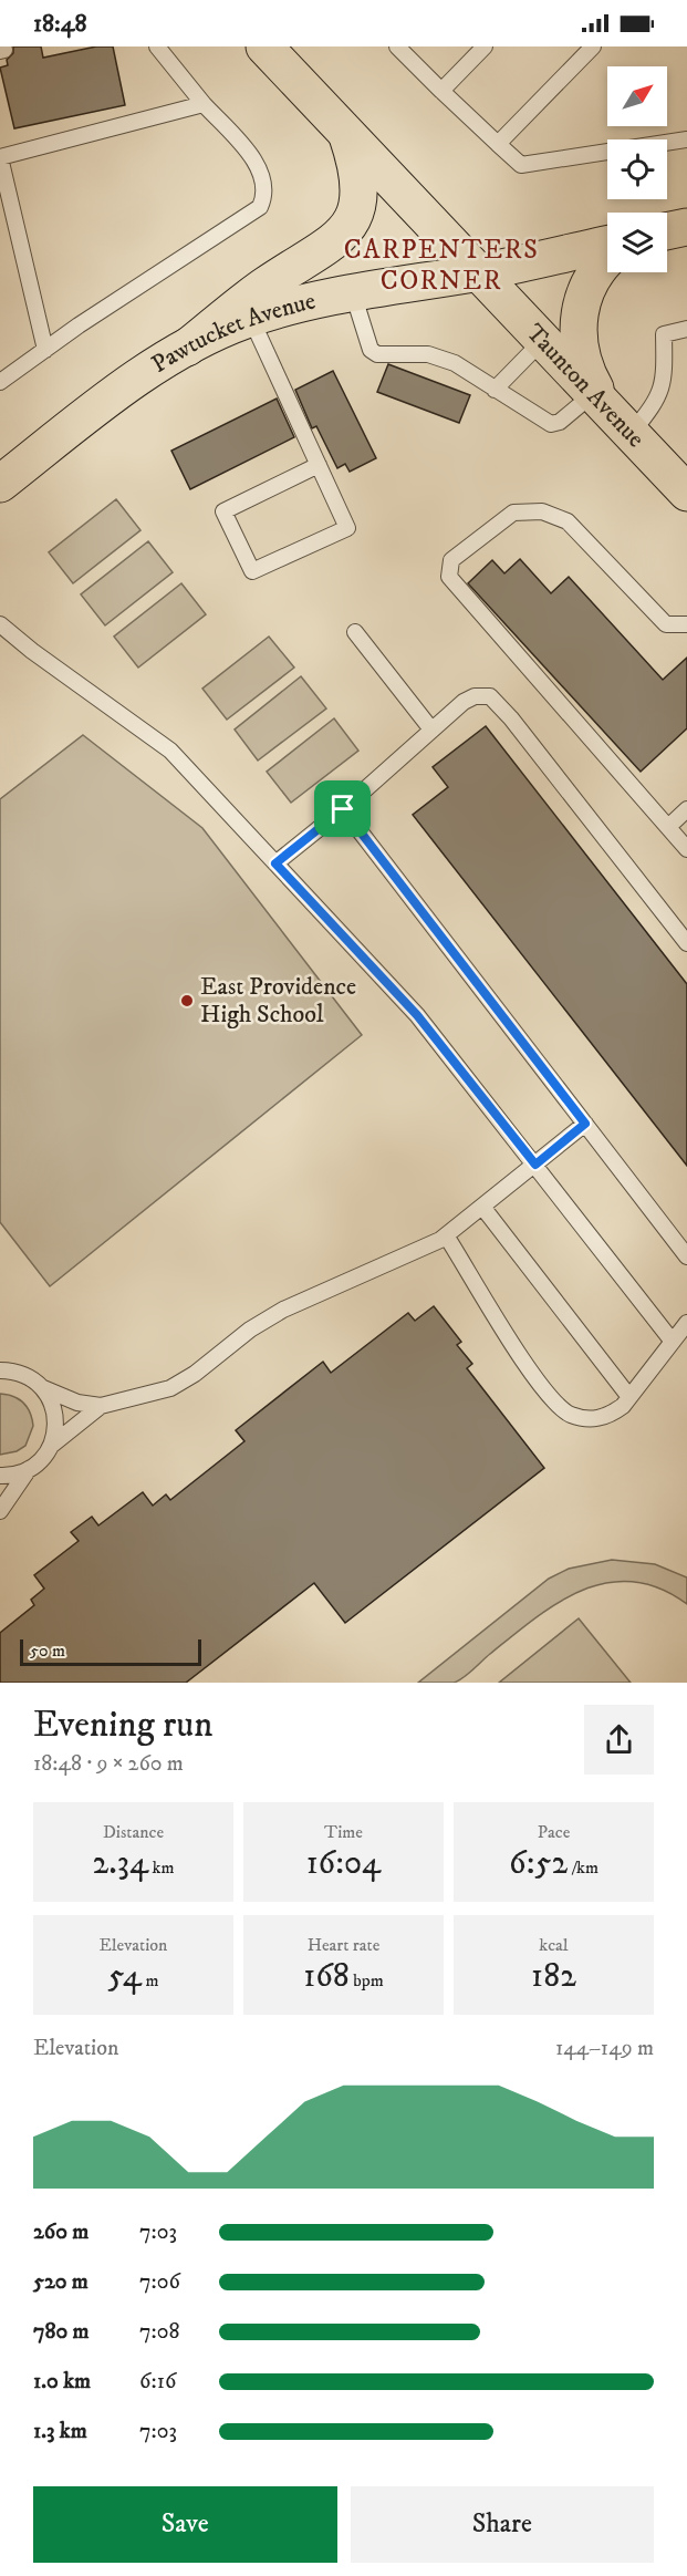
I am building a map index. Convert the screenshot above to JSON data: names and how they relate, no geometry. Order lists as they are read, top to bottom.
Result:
{
  "streets": {
    "main road": ["Pawtucket Avenue", "Taunton Avenue"]
  },
  "crossings": [
    ["Pawtucket Avenue", "Taunton Avenue"]
  ],
  "districts": ["CARPENTERS CORNER"],
  "places": ["East Providence High School"],
  "scale_bar": "50 m",
  "north": "top right",
  "page": {
    "status": "18:48",
    "scale": "50 m",
    "heading": ["Evening run", "18:48 · 9 × 260 m"],
    "stats": [
      ["Distance", "2.34 km"],
      ["Time", "16:04"],
      ["Pace", "6:52 /km"],
      ["Elevation", "54 m"],
      ["Heart rate", "168 bpm"],
      ["kcal", "182"]
    ],
    "chart": ["Elevation", "144–149 m"],
    "list": [
      {
        "name": "260 m",
        "note": "7:03"
      },
      {
        "name": "520 m",
        "note": "7:06"
      },
      {
        "name": "780 m",
        "note": "7:08"
      },
      {
        "name": "1.0 km",
        "note": "6:16"
      },
      {
        "name": "1.3 km",
        "note": "7:03"
      }
    ],
    "buttons": ["Save", "Share"]
  }
}
